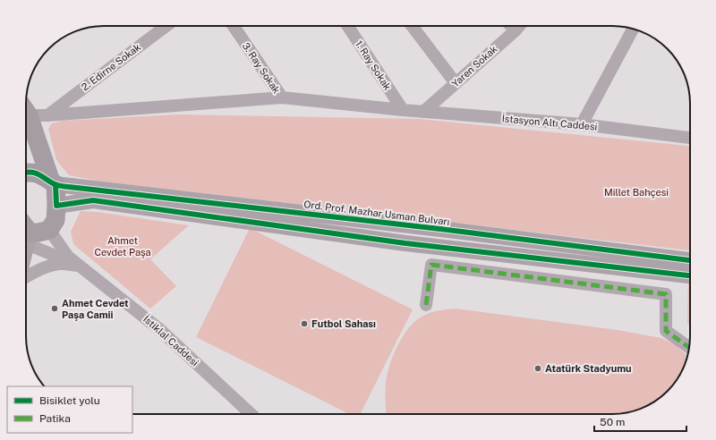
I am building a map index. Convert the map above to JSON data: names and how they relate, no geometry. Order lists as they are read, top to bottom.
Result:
{
  "streets": {
    "main road": ["Ord. Prof. Mazhar Usman Bulvarı"],
    "street": [
      "1. Ray Sokak",
      "Yaren Sokak",
      "2. Edirne Sokak",
      "3. Ray Sokak",
      "İstasyon Altı Caddesi",
      "İstiklal Caddesi"
    ]
  },
  "crossings": [
    ["1. Ray Sokak", "İstasyon Altı Caddesi"],
    ["Yaren Sokak", "İstasyon Altı Caddesi"],
    ["2. Edirne Sokak", "İstasyon Altı Caddesi"],
    ["3. Ray Sokak", "İstasyon Altı Caddesi"]
  ],
  "parks": ["Millet Bahçesi", "Ahmet Cevdet Paşa"],
  "places": ["Ahmet Cevdet Paşa Camii", "Futbol Sahası", "Atatürk Stadyumu"],
  "legend": ["Bisiklet yolu", "Patika"],
  "scale_bar": "50 m"
}
